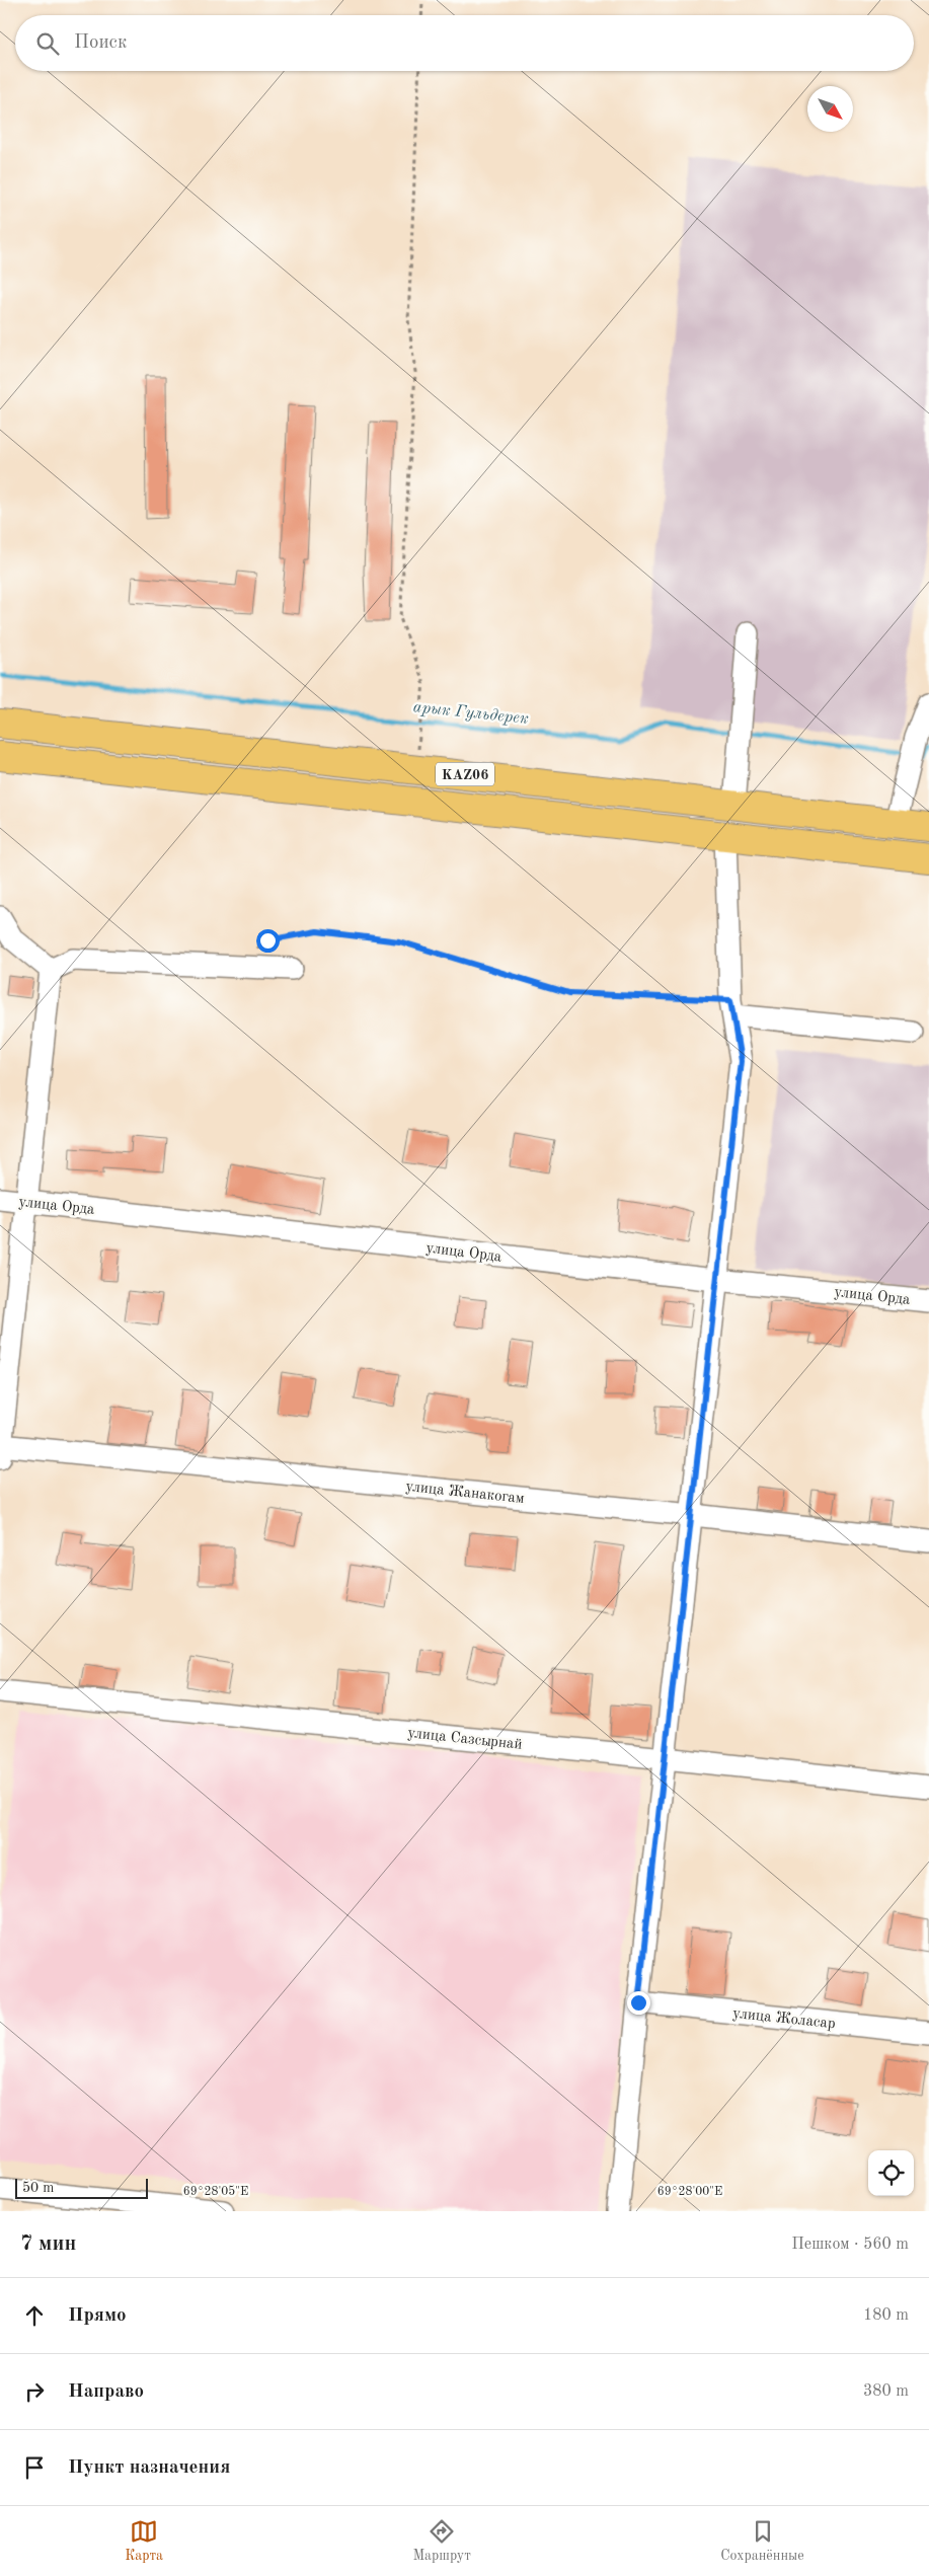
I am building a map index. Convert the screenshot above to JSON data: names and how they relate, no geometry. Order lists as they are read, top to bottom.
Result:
{
  "streets": {
    "highway": ["KАZ06"],
    "street": [
      "улица Орда",
      "улица Жанакогам",
      "улица Сазсырнай",
      "улица Жоласар"
    ]
  },
  "water": ["арык Гульдерек"],
  "scale_bar": "50 m",
  "north": "bottom right",
  "page": {
    "search": "Поиск",
    "scale": "50 m",
    "heading": ["7 мин", "Пешком · 560 m"],
    "list": [
      ["Прямо", "180 m"],
      ["Направо", "380 m"],
      "Пункт назначения"
    ],
    "nav": ["Карта", "Маршрут", "Сохранённые"]
  },
  "coordinates": ["69°28'05\"E", "69°28'00\"E"]
}
